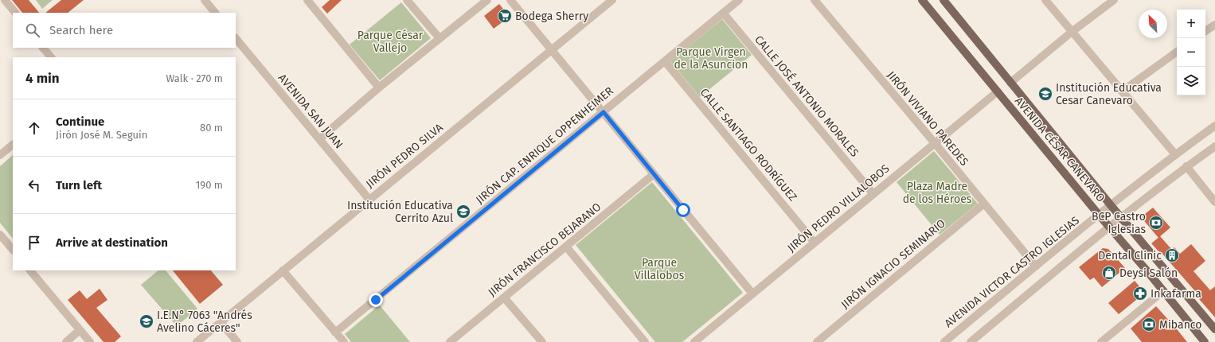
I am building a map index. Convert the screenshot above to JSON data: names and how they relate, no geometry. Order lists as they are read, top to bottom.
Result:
{
  "streets": {
    "main road": ["AVENIDA CÉSAR CANEVARO"],
    "street": [
      "CALLE JOSÉ ANTONIO MORALES",
      "AVENIDA SAN JUAN",
      "JIRÓN VIVIANO PAREDES",
      "CALLE SANTIAGO RODRÍGUEZ",
      "JIRÓN CAP. ENRIQUE OPPENHEIMER",
      "JIRÓN PEDRO SILVA",
      "JIRÓN PEDRO VILLALOBOS",
      "JIRÓN FRANCISCO BEJARANO",
      "JIRÓN IGNACIO SEMINARIO",
      "AVENIDA VICTOR CASTRO IGLESIAS"
    ]
  },
  "crossings": [
    ["CALLE JOSÉ ANTONIO MORALES", "JIRÓN CAP. ENRIQUE OPPENHEIMER"],
    ["CALLE JOSÉ ANTONIO MORALES", "JIRÓN PEDRO VILLALOBOS"],
    ["AVENIDA SAN JUAN", "JIRÓN PEDRO SILVA"],
    ["JIRÓN VIVIANO PAREDES", "JIRÓN PEDRO VILLALOBOS"],
    ["JIRÓN VIVIANO PAREDES", "JIRÓN IGNACIO SEMINARIO"],
    ["JIRÓN VIVIANO PAREDES", "AVENIDA VICTOR CASTRO IGLESIAS"],
    ["CALLE SANTIAGO RODRÍGUEZ", "JIRÓN CAP. ENRIQUE OPPENHEIMER"],
    ["CALLE SANTIAGO RODRÍGUEZ", "JIRÓN PEDRO VILLALOBOS"],
    ["AVENIDA CÉSAR CANEVARO", "JIRÓN PEDRO VILLALOBOS"],
    ["AVENIDA CÉSAR CANEVARO", "AVENIDA VICTOR CASTRO IGLESIAS"]
  ],
  "parks": [
    "Parque César Vallejo",
    "Parque Virgen de la Asuncion",
    "Plaza Madre de los Héroes",
    "Parque Villalobos"
  ],
  "places": {
    "supermarket": ["Bodega Sherry"],
    "school or university": ["Institución Educativa Cesar Canevaro", "Institución Educativa Cerrito Azul", "I.E.N° 7063 \"Andrés Avelino Cáceres\""],
    "bank": ["BCP Castro Iglesias", "Mibanco"],
    "building": ["Dental Clinic"],
    "shop": ["Deysi Salón"],
    "pharmacy": ["Inkafarma"]
  },
  "north": "top left",
  "page": {
    "map_buttons": ["+", "−"],
    "search": "Search here",
    "heading": ["4 min", "Walk · 270 m"],
    "list": [
      ["Continue", "Jirón José M. Seguín", "80 m"],
      ["Turn left", "190 m"],
      "Arrive at destination"
    ]
  }
}
